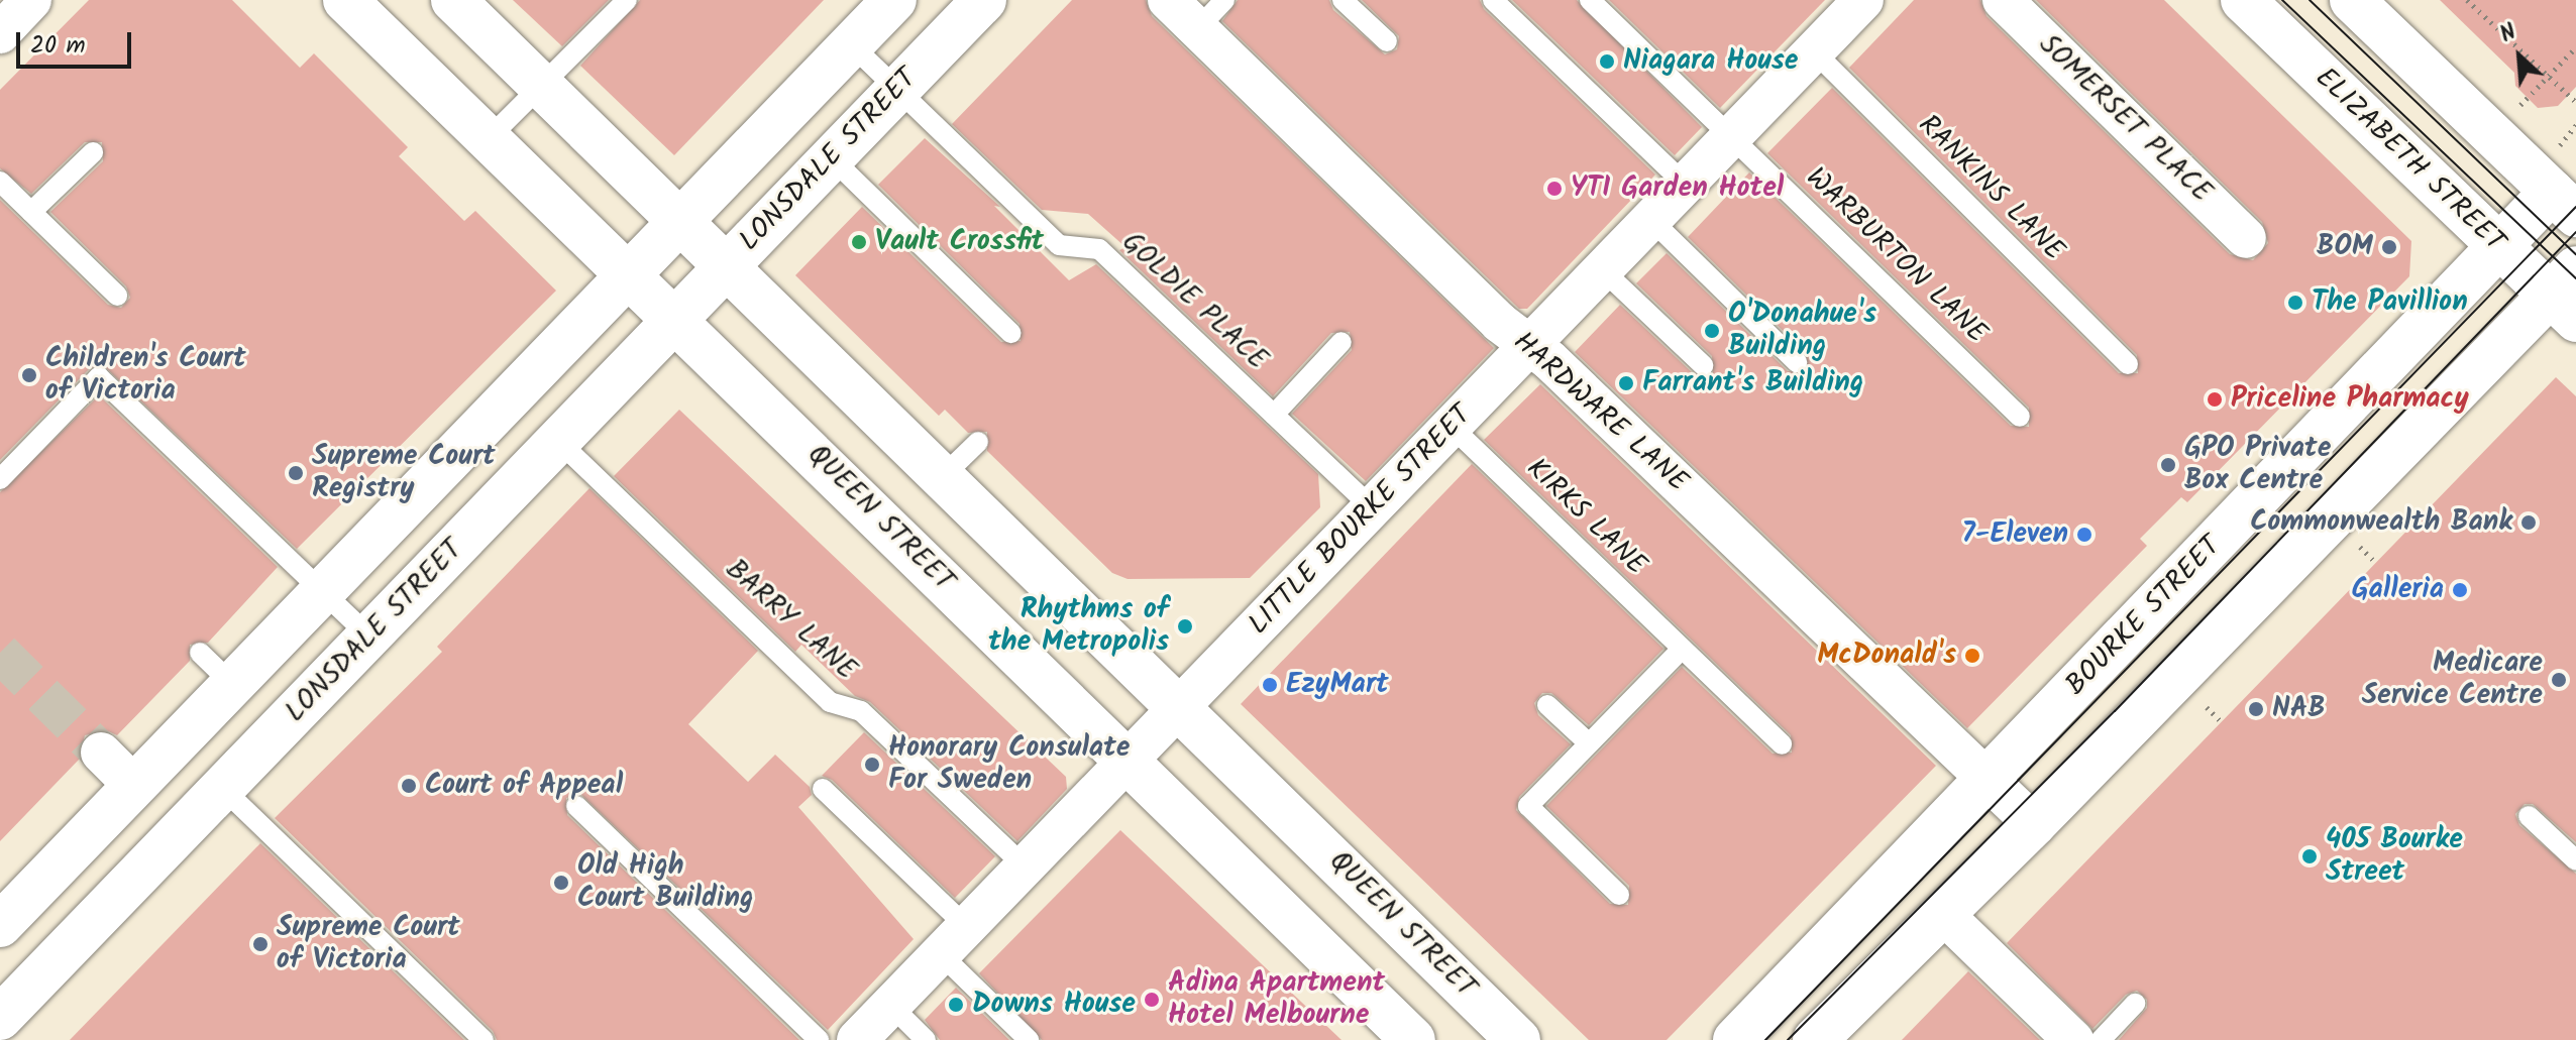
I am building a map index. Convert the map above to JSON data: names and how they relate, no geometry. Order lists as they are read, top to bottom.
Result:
{
  "streets": {
    "main road": [
      "LONSDALE STREET",
      "ELIZABETH STREET",
      "QUEEN STREET",
      "BOURKE STREET"
    ],
    "street": ["SOMERSET PLACE", "HARDWARE LANE", "LITTLE BOURKE STREET"],
    "lane": [
      "RANKINS LANE",
      "WARBURTON LANE",
      "GOLDIE PLACE",
      "KIRKS LANE",
      "BARRY LANE"
    ]
  },
  "crossings": [
    ["LONSDALE STREET", "GOLDIE PLACE"],
    ["LONSDALE STREET", "QUEEN STREET"],
    ["LONSDALE STREET", "BARRY LANE"],
    ["ELIZABETH STREET", "BOURKE STREET"],
    ["RANKINS LANE", "LITTLE BOURKE STREET"],
    ["WARBURTON LANE", "LITTLE BOURKE STREET"],
    ["GOLDIE PLACE", "LITTLE BOURKE STREET"],
    ["HARDWARE LANE", "LITTLE BOURKE STREET"],
    ["HARDWARE LANE", "BOURKE STREET"],
    ["KIRKS LANE", "LITTLE BOURKE STREET"],
    ["QUEEN STREET", "LITTLE BOURKE STREET"],
    ["LITTLE BOURKE STREET", "BARRY LANE"]
  ],
  "places": [
    "Niagara House",
    "YTI Garden Hotel",
    "Vault Crossfit",
    "BOM",
    "The Pavillion",
    "O'Donahue's Building",
    "Children's Court of Victoria",
    "Farrant's Building",
    "Priceline Pharmacy",
    "GPO Private Box Centre",
    "Supreme Court Registry",
    "Commonwealth Bank",
    "7-Eleven",
    "Galleria",
    "Rhythms of the Metropolis",
    "McDonald's",
    "Medicare Service Centre",
    "EzyMart",
    "NAB",
    "Honorary Consulate For Sweden",
    "Court of Appeal",
    "405 Bourke Street",
    "Old High Court Building",
    "Supreme Court of Victoria",
    "Adina Apartment Hotel Melbourne",
    "Downs House"
  ],
  "scale_bar": "20 m",
  "north": "top left"
}
